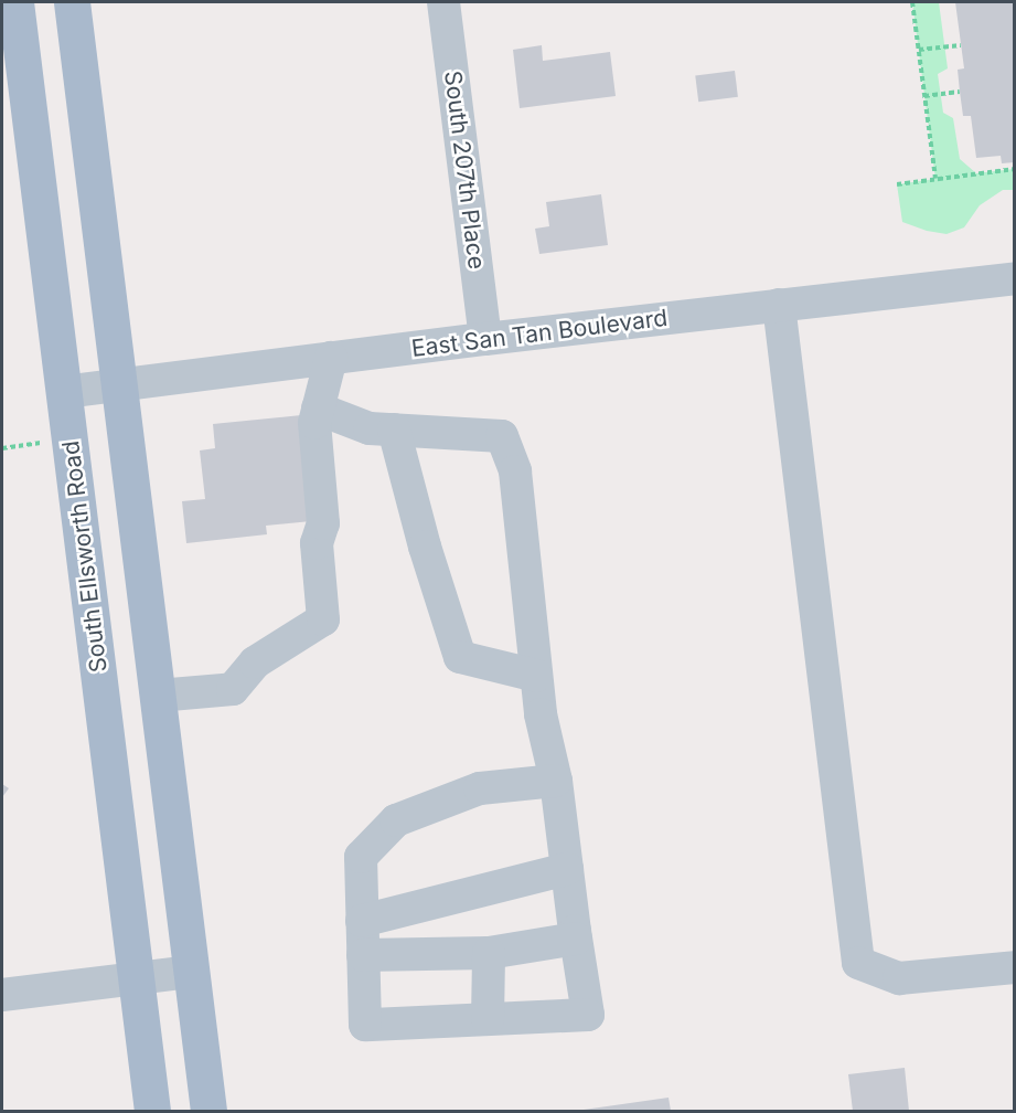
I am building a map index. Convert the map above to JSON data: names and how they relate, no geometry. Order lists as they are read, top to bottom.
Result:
{
  "streets": {
    "main road": ["South Ellsworth Road"],
    "street": ["South 207th Place", "East San Tan Boulevard"]
  },
  "crossings": [
    ["South 207th Place", "East San Tan Boulevard"],
    ["East San Tan Boulevard", "South Ellsworth Road"]
  ]
}
